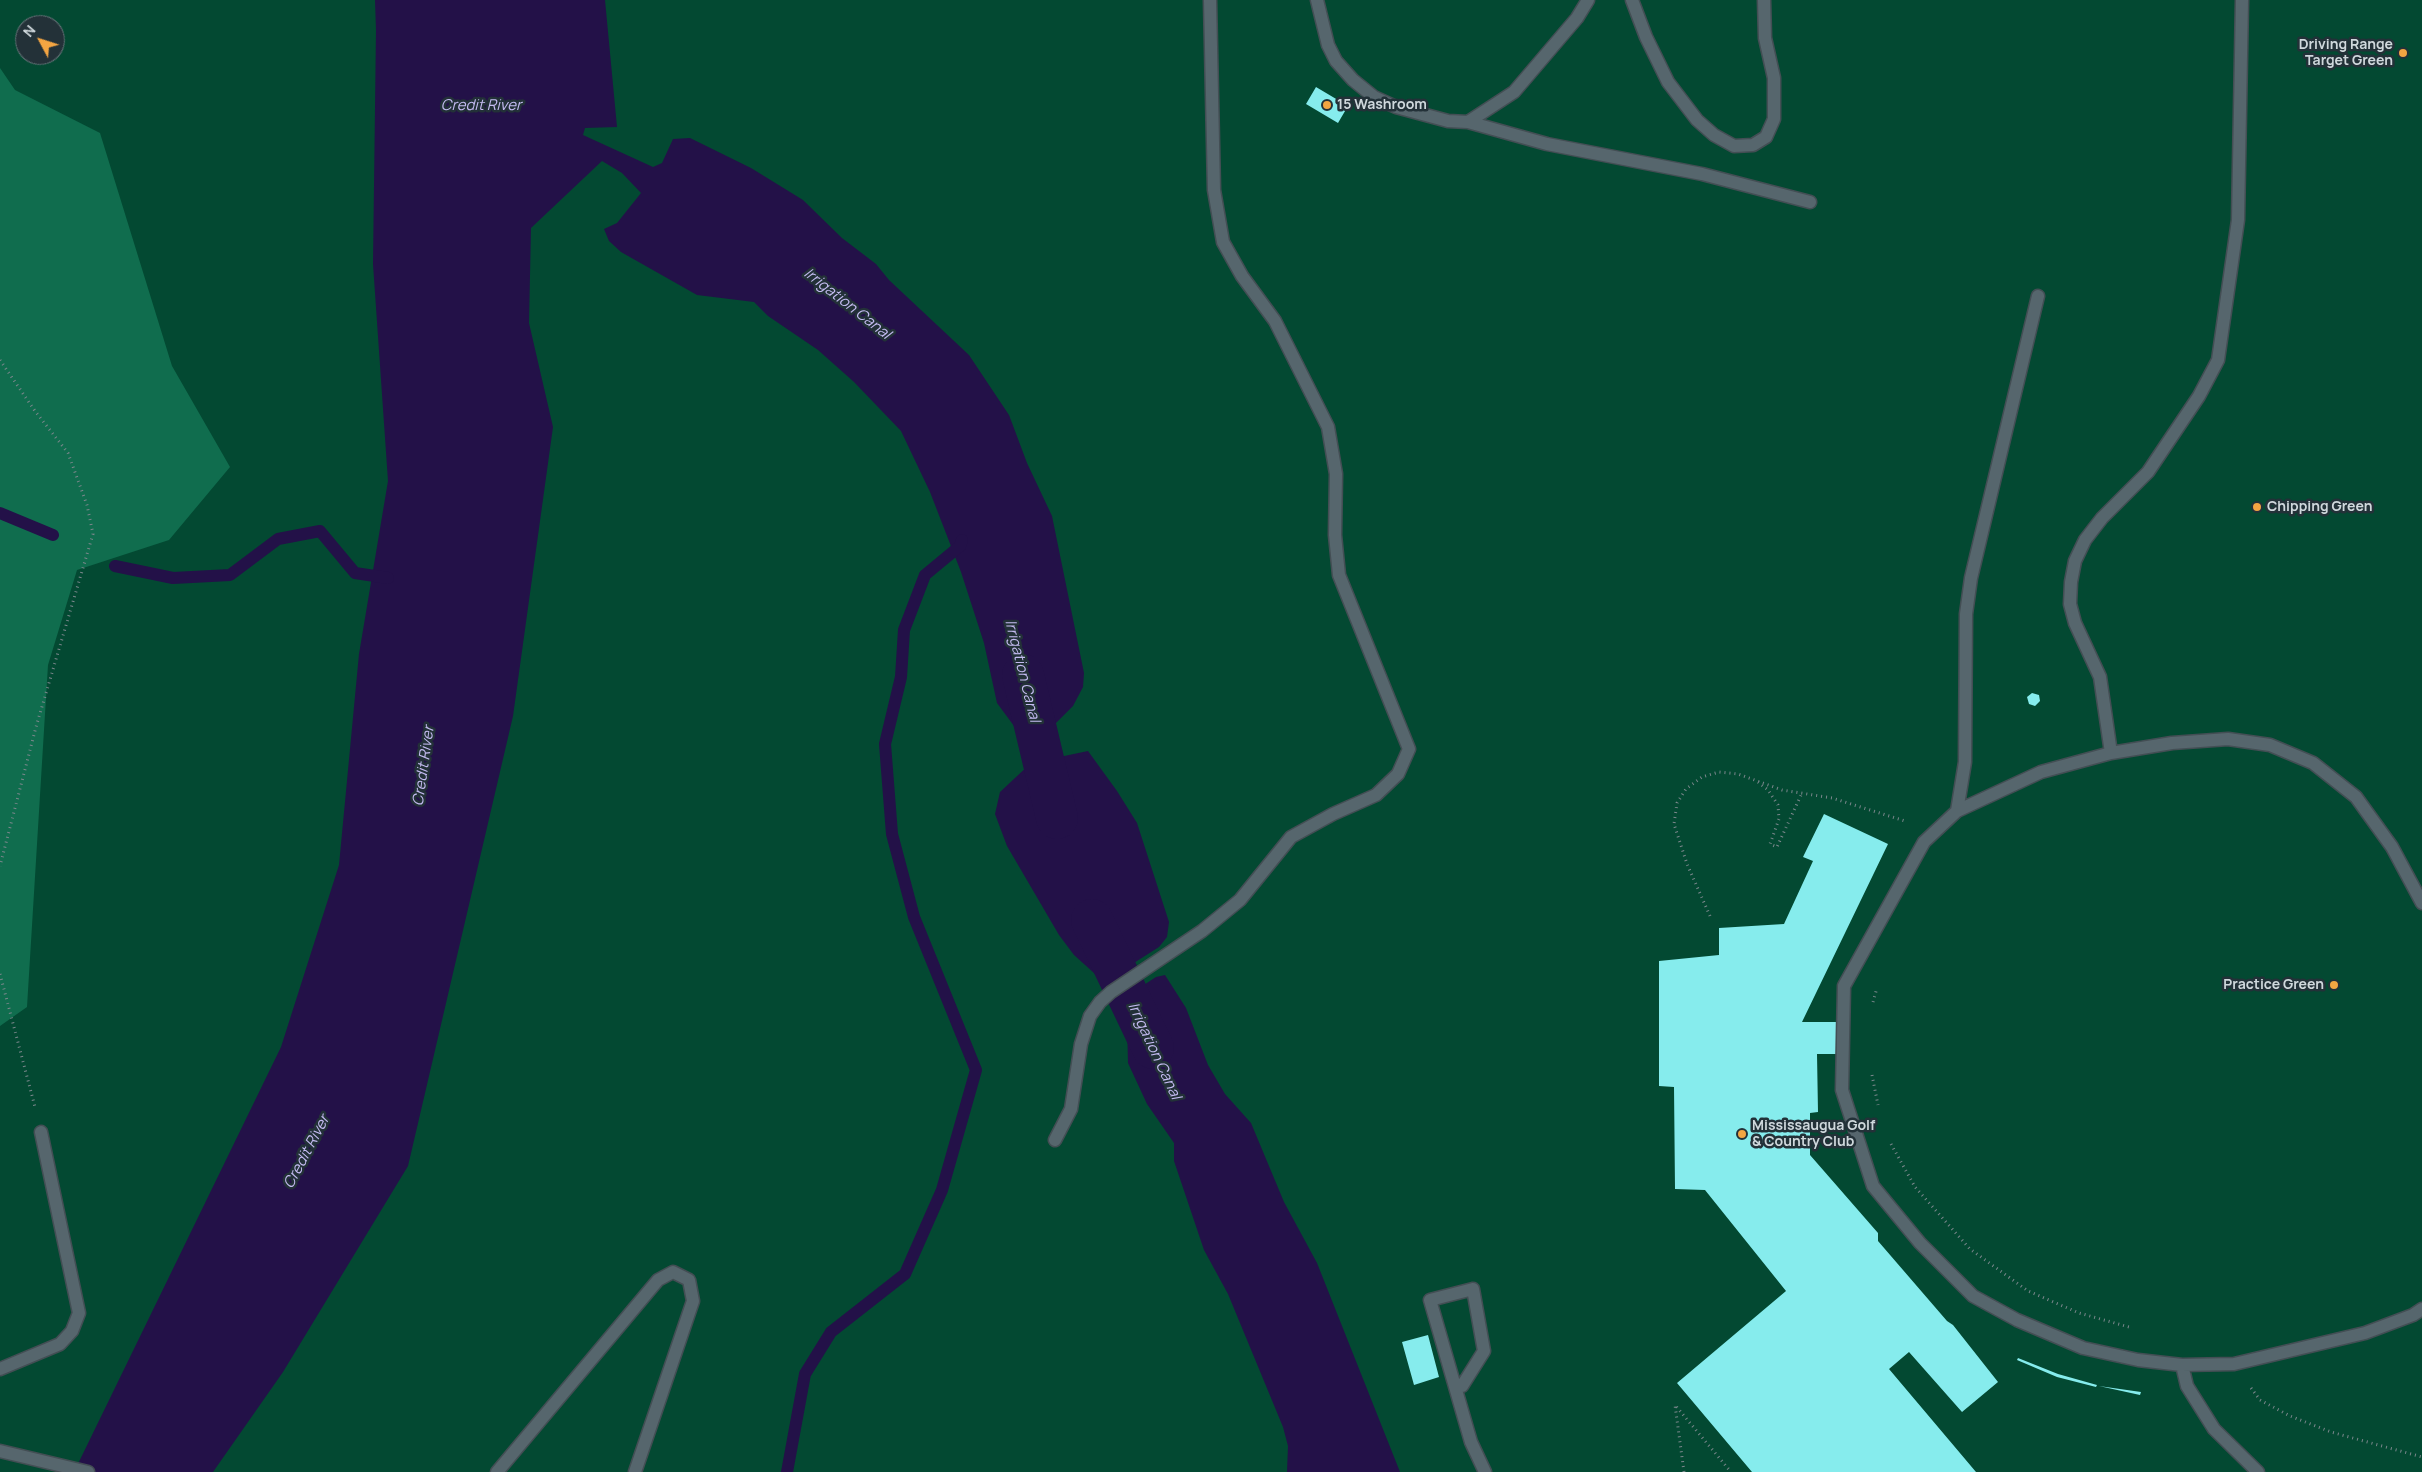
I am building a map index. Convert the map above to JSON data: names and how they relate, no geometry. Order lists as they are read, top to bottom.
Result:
{
  "water": ["Credit River", "Irrigation Canal"],
  "places": [
    "Driving Range Target Green",
    "15 Washroom",
    "Chipping Green",
    "Practice Green",
    "Mississaugua Golf & Country Club"
  ],
  "north": "top left"
}
